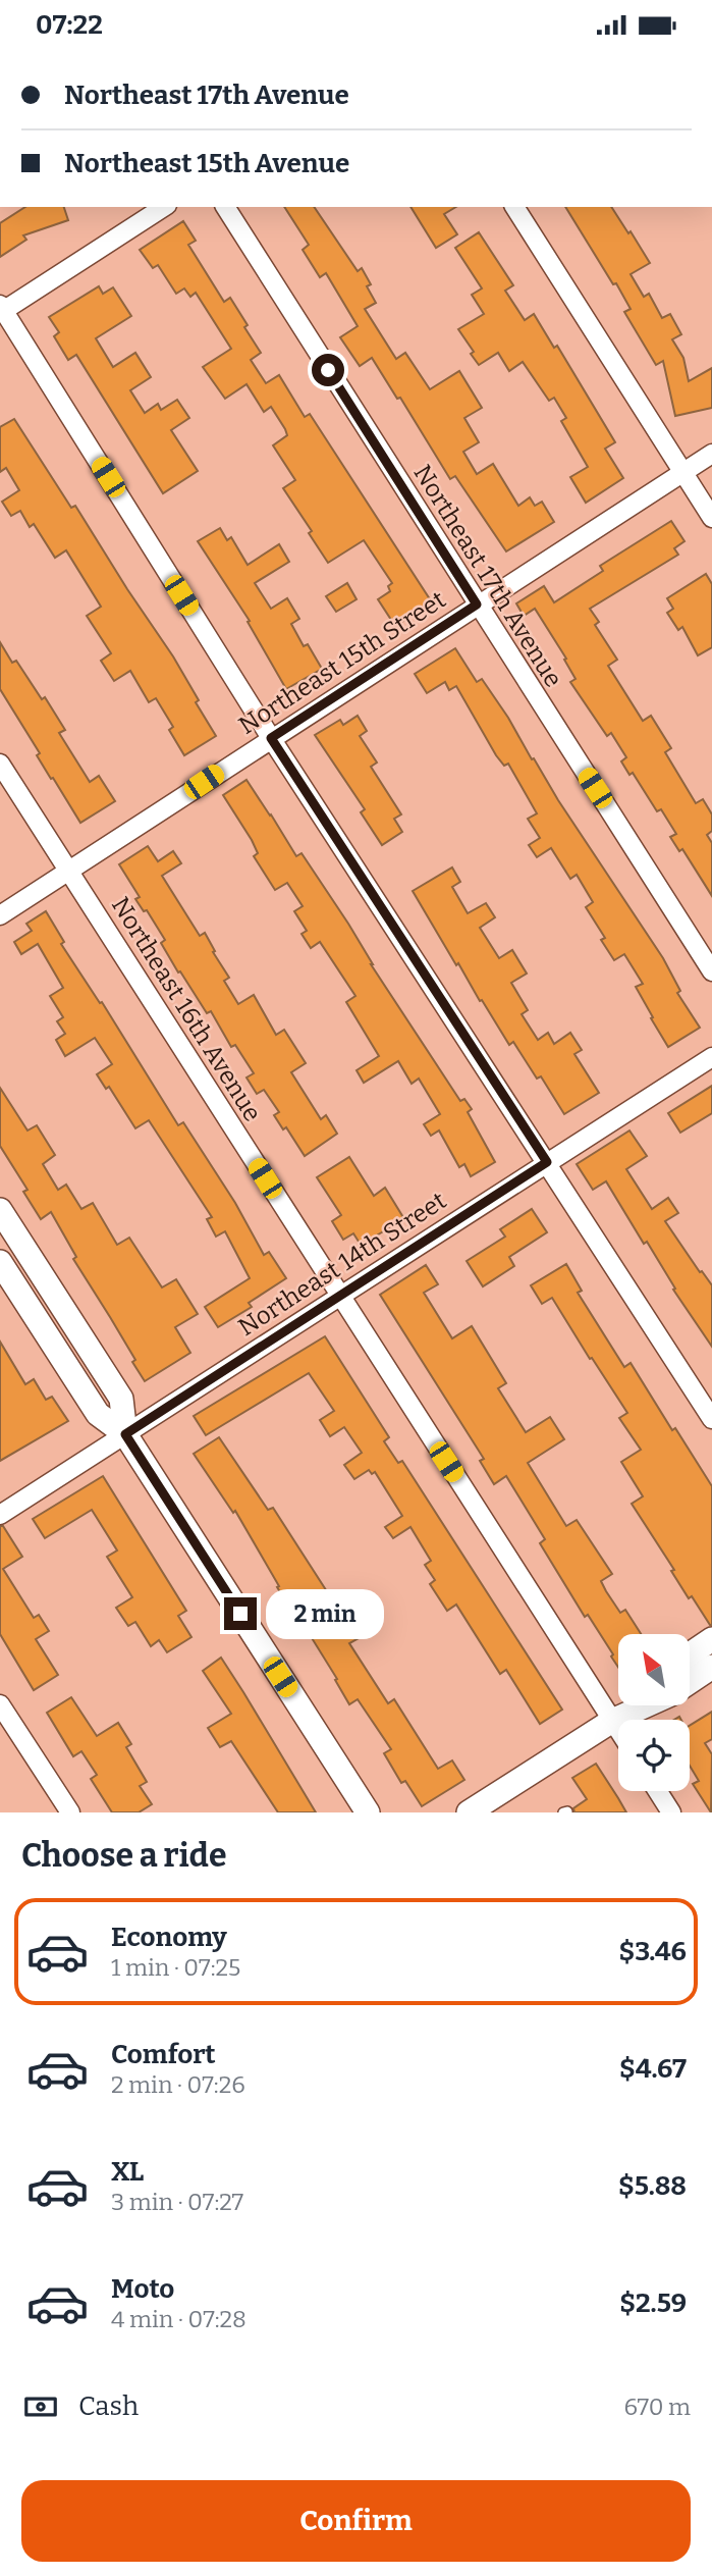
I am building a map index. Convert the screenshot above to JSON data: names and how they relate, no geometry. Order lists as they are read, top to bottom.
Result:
{
  "streets": {
    "street": [
      "Northeast 17th Avenue",
      "Northeast 15th Street",
      "Northeast 16th Avenue",
      "Northeast 14th Street"
    ]
  },
  "crossings": [
    ["Northeast 17th Avenue", "Northeast 15th Street"],
    ["Northeast 15th Street", "Northeast 16th Avenue"],
    ["Northeast 16th Avenue", "Northeast 14th Street"]
  ],
  "north": "top left",
  "page": {
    "status": "07:22",
    "banner": ["Northeast 17th Avenue", "Northeast 15th Avenue"],
    "bubble": "2 min",
    "heading": "Choose a ride",
    "list": [
      {
        "name": "Economy",
        "note": "1 min · 07:25",
        "value": "$3.46"
      },
      {
        "name": "Comfort",
        "note": "2 min · 07:26",
        "value": "$4.67"
      },
      {
        "name": "XL",
        "note": "3 min · 07:27",
        "value": "$5.88"
      },
      {
        "name": "Moto",
        "note": "4 min · 07:28",
        "value": "$2.59"
      }
    ],
    "pay": ["Cash", "670 m"],
    "buttons": "Confirm"
  }
}
